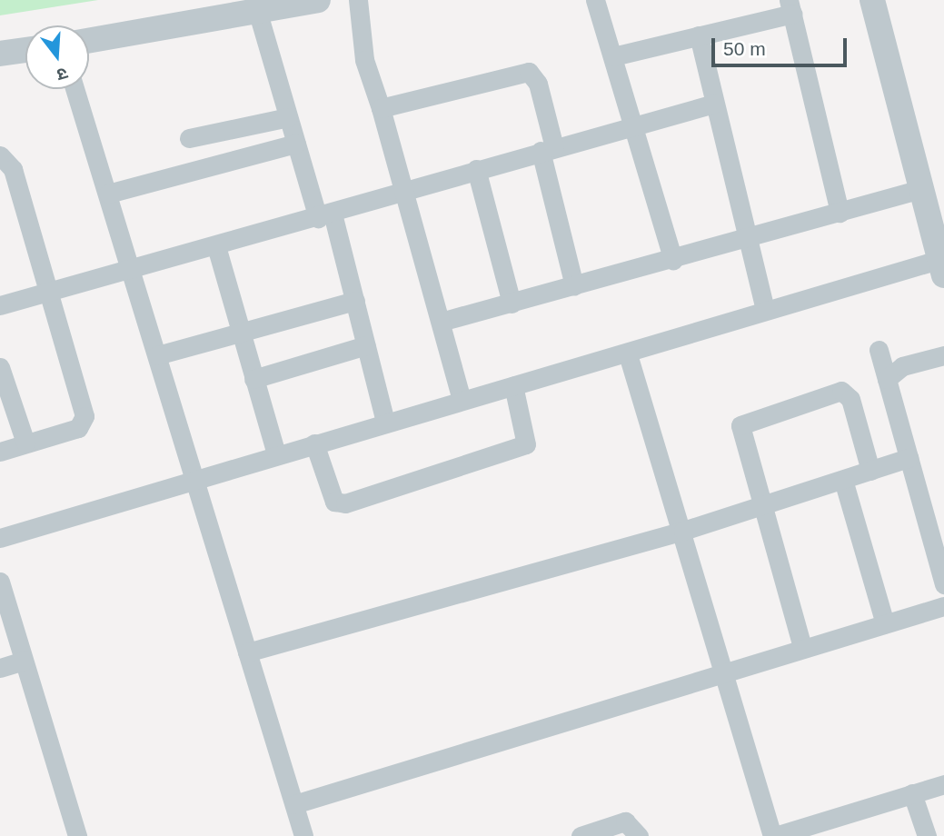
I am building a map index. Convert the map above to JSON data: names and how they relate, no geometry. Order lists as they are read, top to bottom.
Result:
{
  "scale_bar": "50 m",
  "north": "bottom"
}
